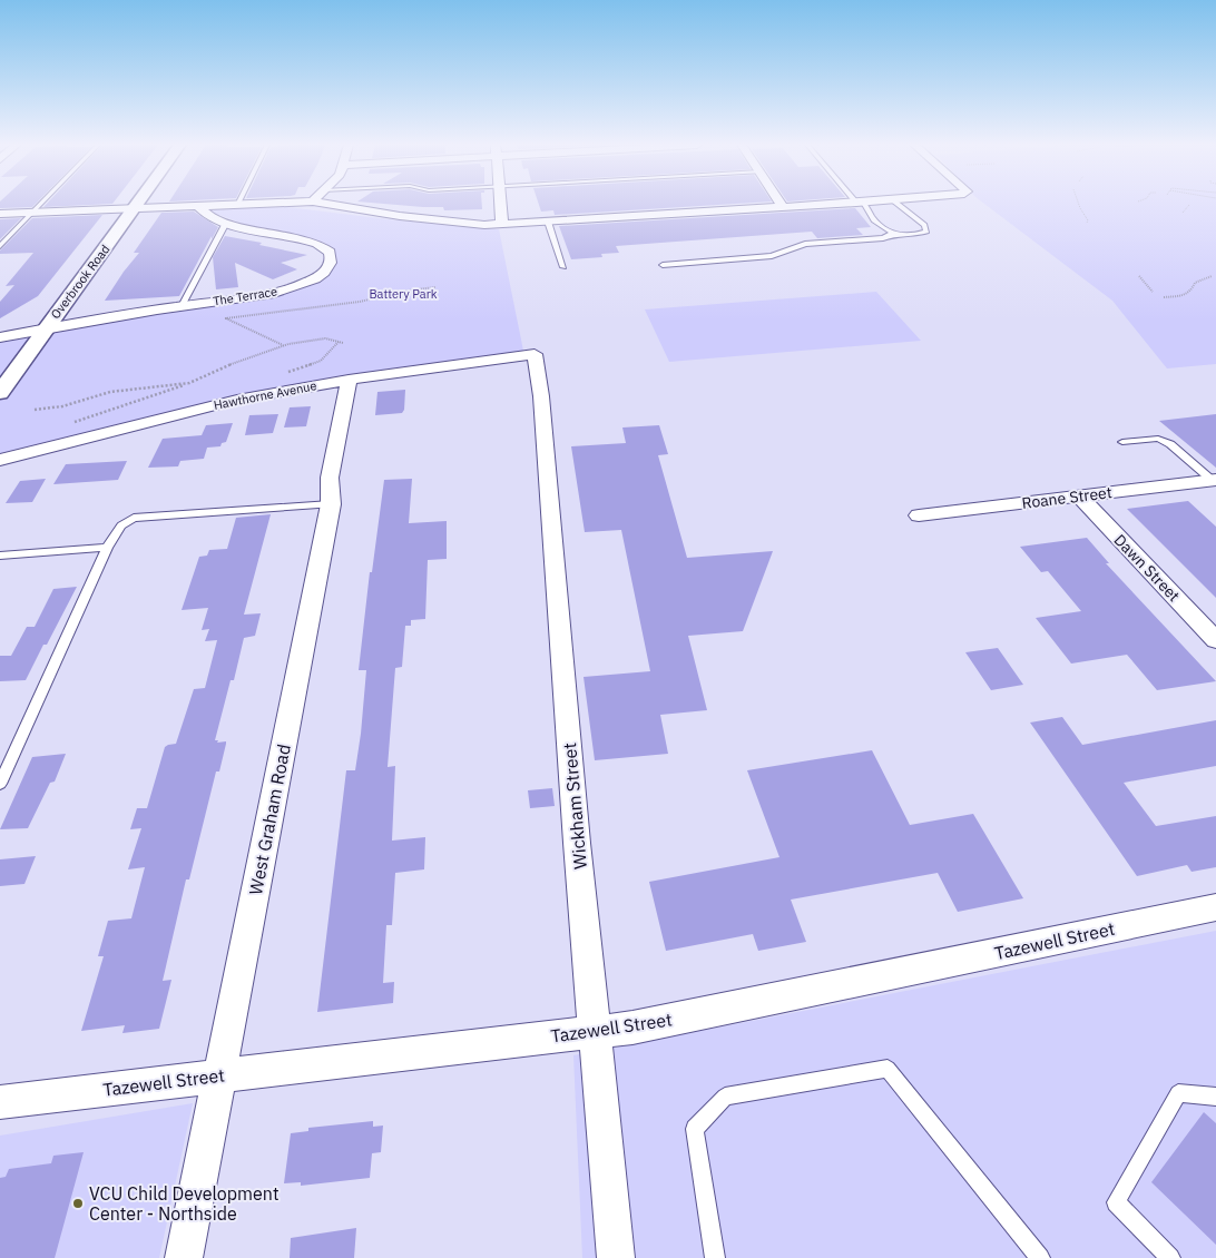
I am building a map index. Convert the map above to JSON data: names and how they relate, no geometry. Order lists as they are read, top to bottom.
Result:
{
  "streets": {
    "street": [
      "Overbrook Road",
      "The Terrace",
      "Hawthorne Avenue",
      "Roane Street",
      "Dawn Street",
      "Wickham Street",
      "West Graham Road",
      "Tazewell Street"
    ]
  },
  "crossings": [
    ["Overbrook Road", "The Terrace"],
    ["Hawthorne Avenue", "Wickham Street"],
    ["Hawthorne Avenue", "West Graham Road"],
    ["Roane Street", "Dawn Street"],
    ["Wickham Street", "Tazewell Street"],
    ["West Graham Road", "Tazewell Street"]
  ],
  "parks": ["Battery Park"],
  "places": ["VCU Child Development Center - Northside"]
}
